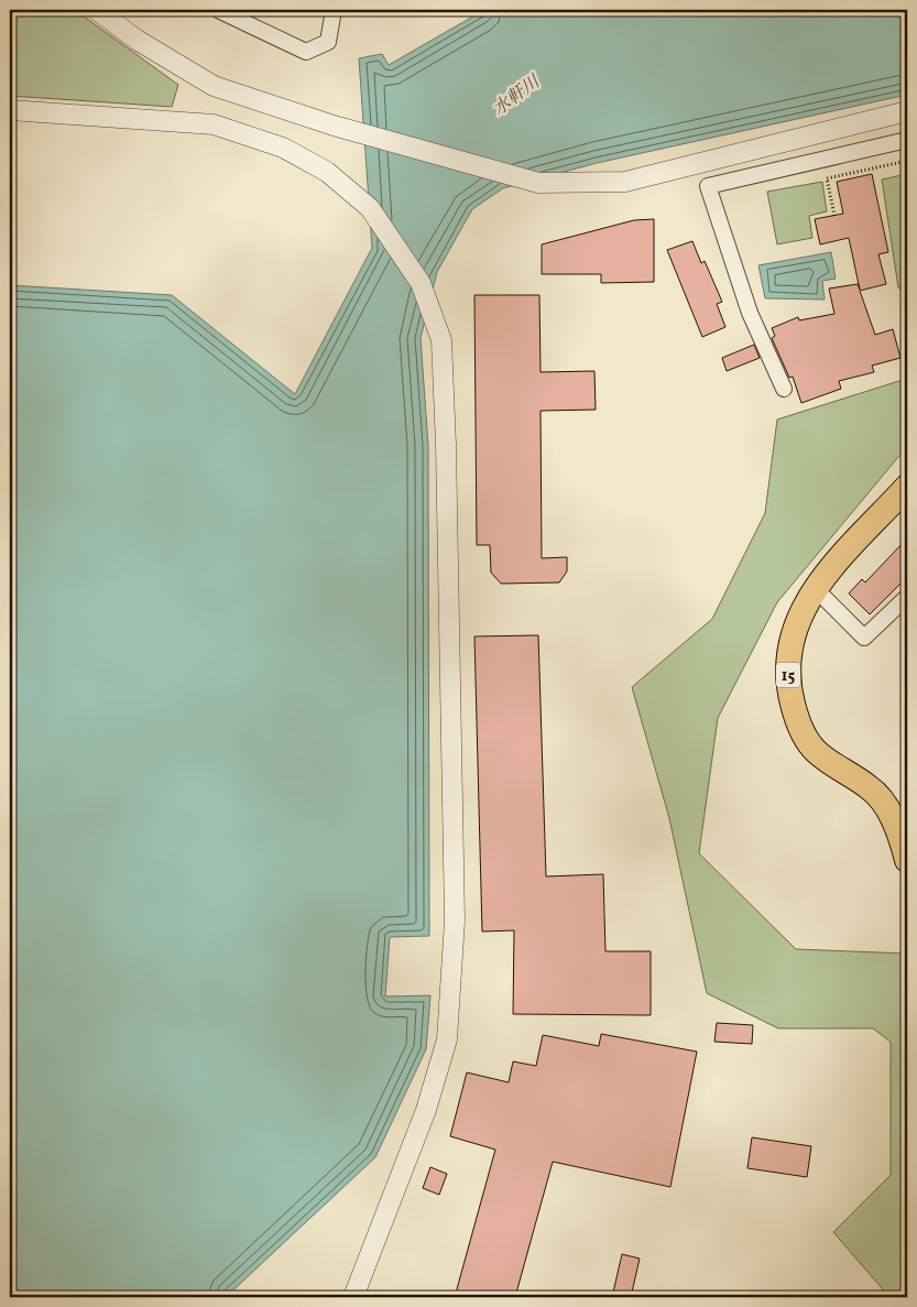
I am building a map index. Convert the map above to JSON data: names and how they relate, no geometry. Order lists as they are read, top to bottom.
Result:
{
  "streets": {
    "main road": ["15"]
  },
  "water": ["水軒川"]
}
